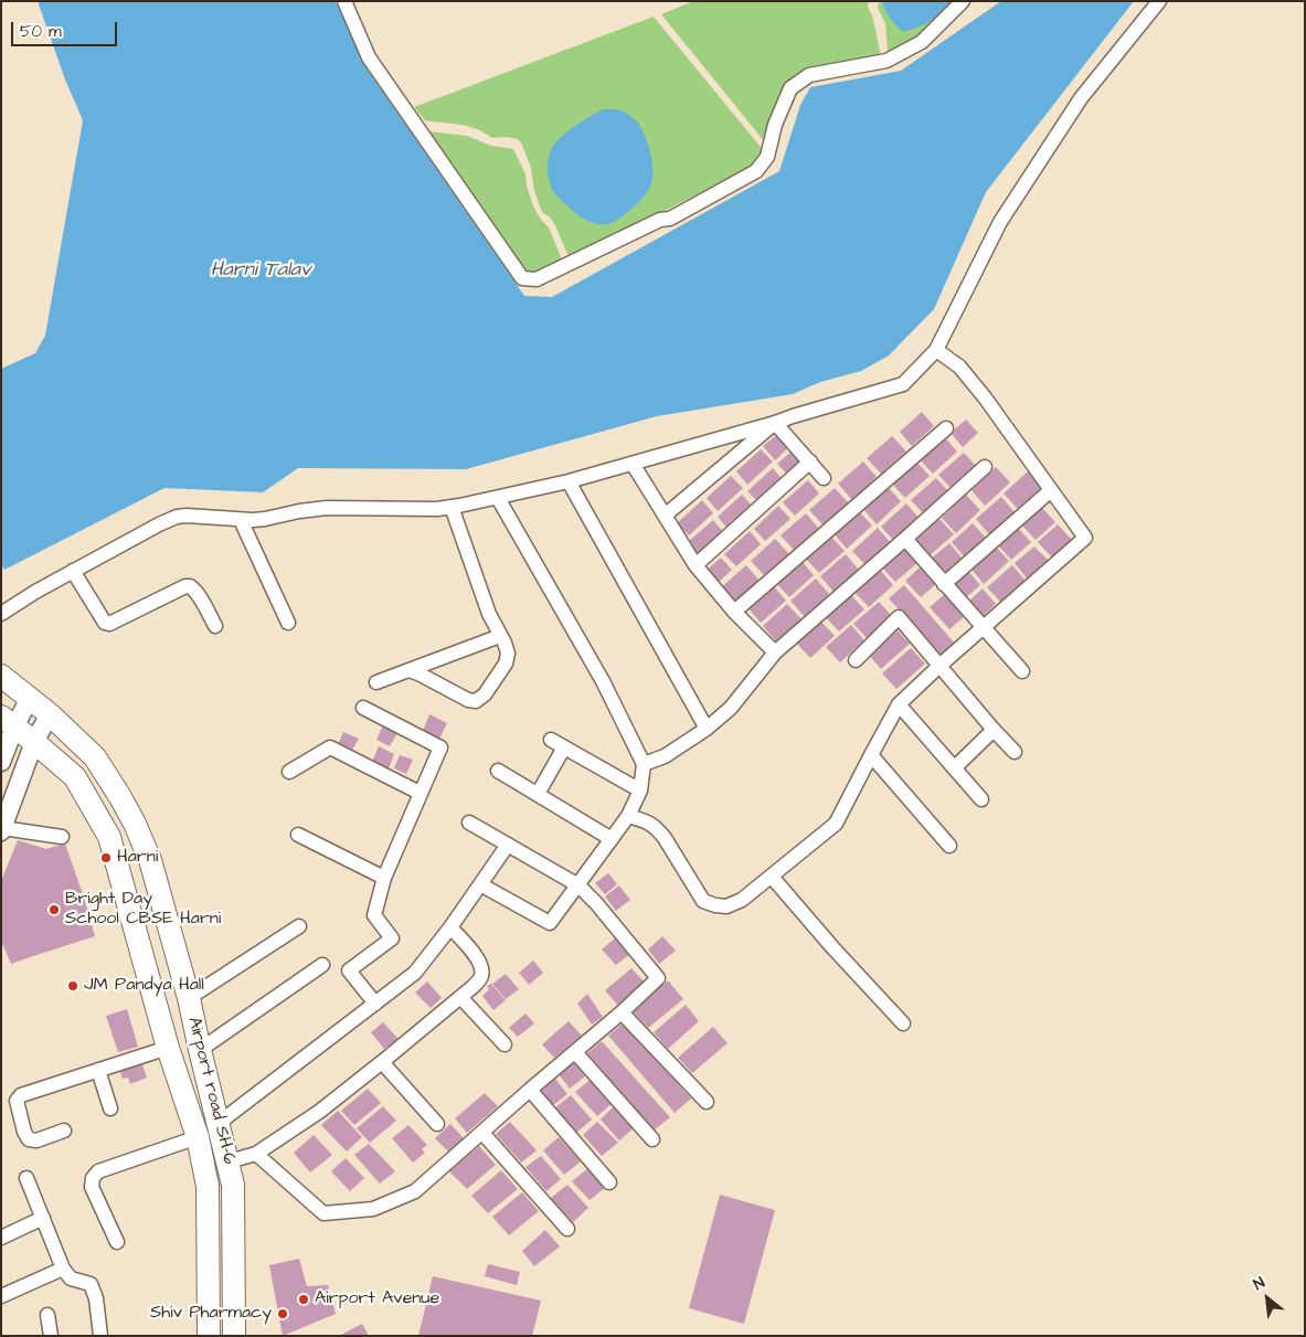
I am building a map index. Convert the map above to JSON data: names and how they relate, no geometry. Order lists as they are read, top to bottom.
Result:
{
  "streets": {
    "main road": ["Airport road SH-6"]
  },
  "water": ["Harni Talav"],
  "places": [
    "Harni",
    "Bright Day School CBSE Harni",
    "JM Pandya Hall",
    "Airport Avenue",
    "Shiv Pharmacy"
  ],
  "scale_bar": "50 m",
  "north": "top left"
}
